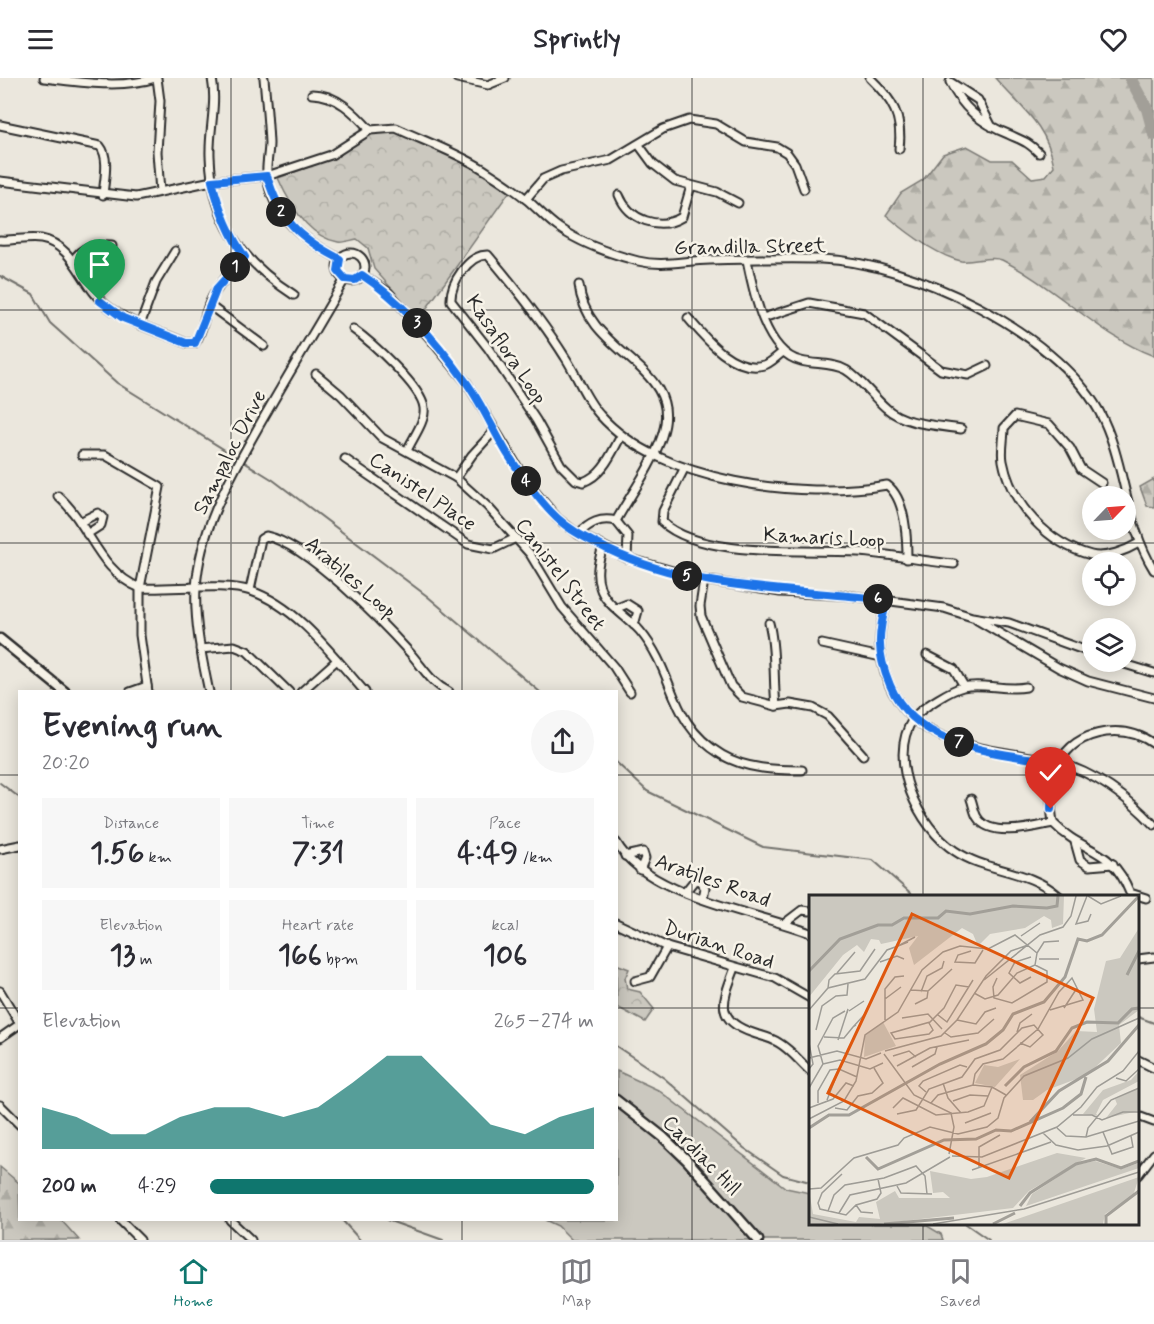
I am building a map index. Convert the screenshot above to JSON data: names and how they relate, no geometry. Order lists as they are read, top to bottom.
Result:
{
  "streets": {
    "main road": ["Cardiac Hill"],
    "street": [
      "Grandilla Street",
      "Kasaflora Loop",
      "Sampaloc Drive",
      "Canistel Place",
      "Kamaris Loop",
      "Canistel Street",
      "Aratiles Loop",
      "Aratiles Road",
      "Durian Road"
    ]
  },
  "crossings": [
    ["Kasaflora Loop", "Kamaris Loop"],
    ["Canistel Place", "Canistel Street"]
  ],
  "north": "top right",
  "page": {
    "header": "Sprintly",
    "pins": [
      "2",
      "1",
      "3",
      "4",
      "5",
      "6",
      "7"
    ],
    "heading": ["Evening run", "20:20"],
    "stats": [
      ["Distance", "1.56 km"],
      ["Time", "7:31"],
      ["Pace", "4:49 /km"],
      ["Elevation", "13 m"],
      ["Heart rate", "166 bpm"],
      ["kcal", "106"]
    ],
    "chart": ["Elevation", "265–274 m"],
    "list": [
      {
        "name": "200 m",
        "note": "4:29"
      }
    ],
    "tabs": ["Home", "Map", "Saved"]
  }
}
